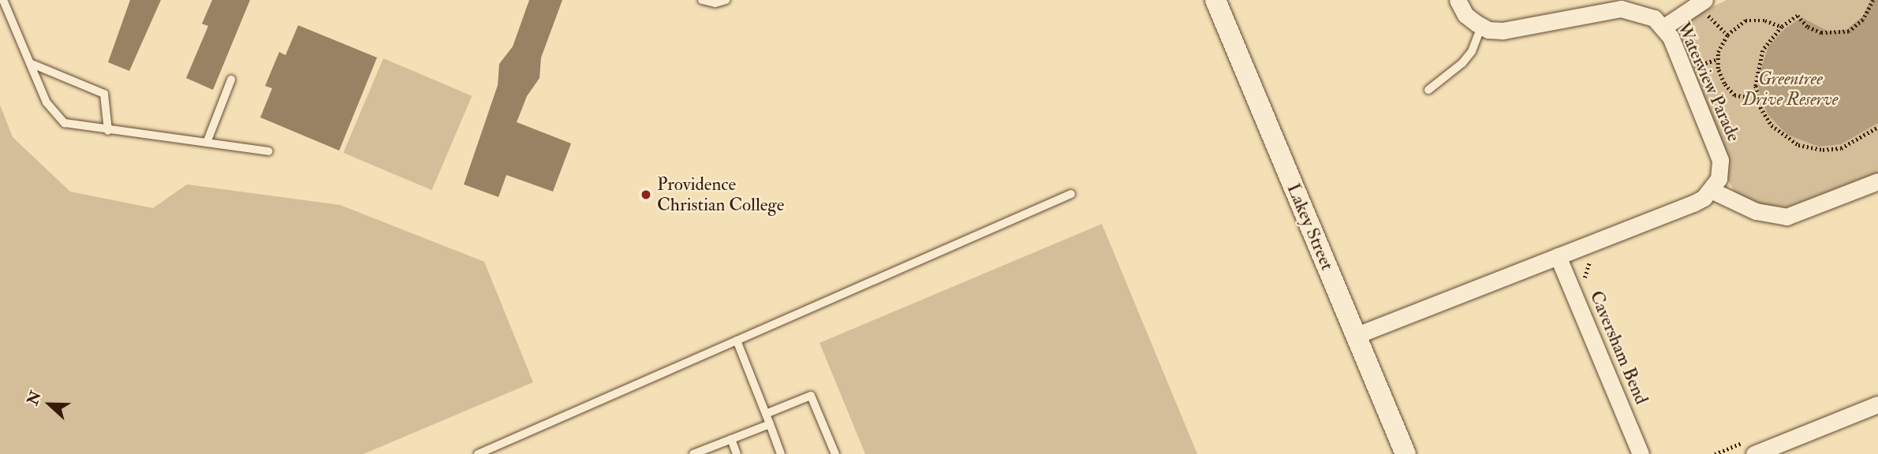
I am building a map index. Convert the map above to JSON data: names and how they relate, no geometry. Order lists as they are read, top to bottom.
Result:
{
  "streets": {
    "street": ["Waterview Parade", "Lakey Street", "Caversham Bend"]
  },
  "parks": ["Greentree Drive Reserve"],
  "places": ["Providence Christian College"],
  "north": "left"
}
